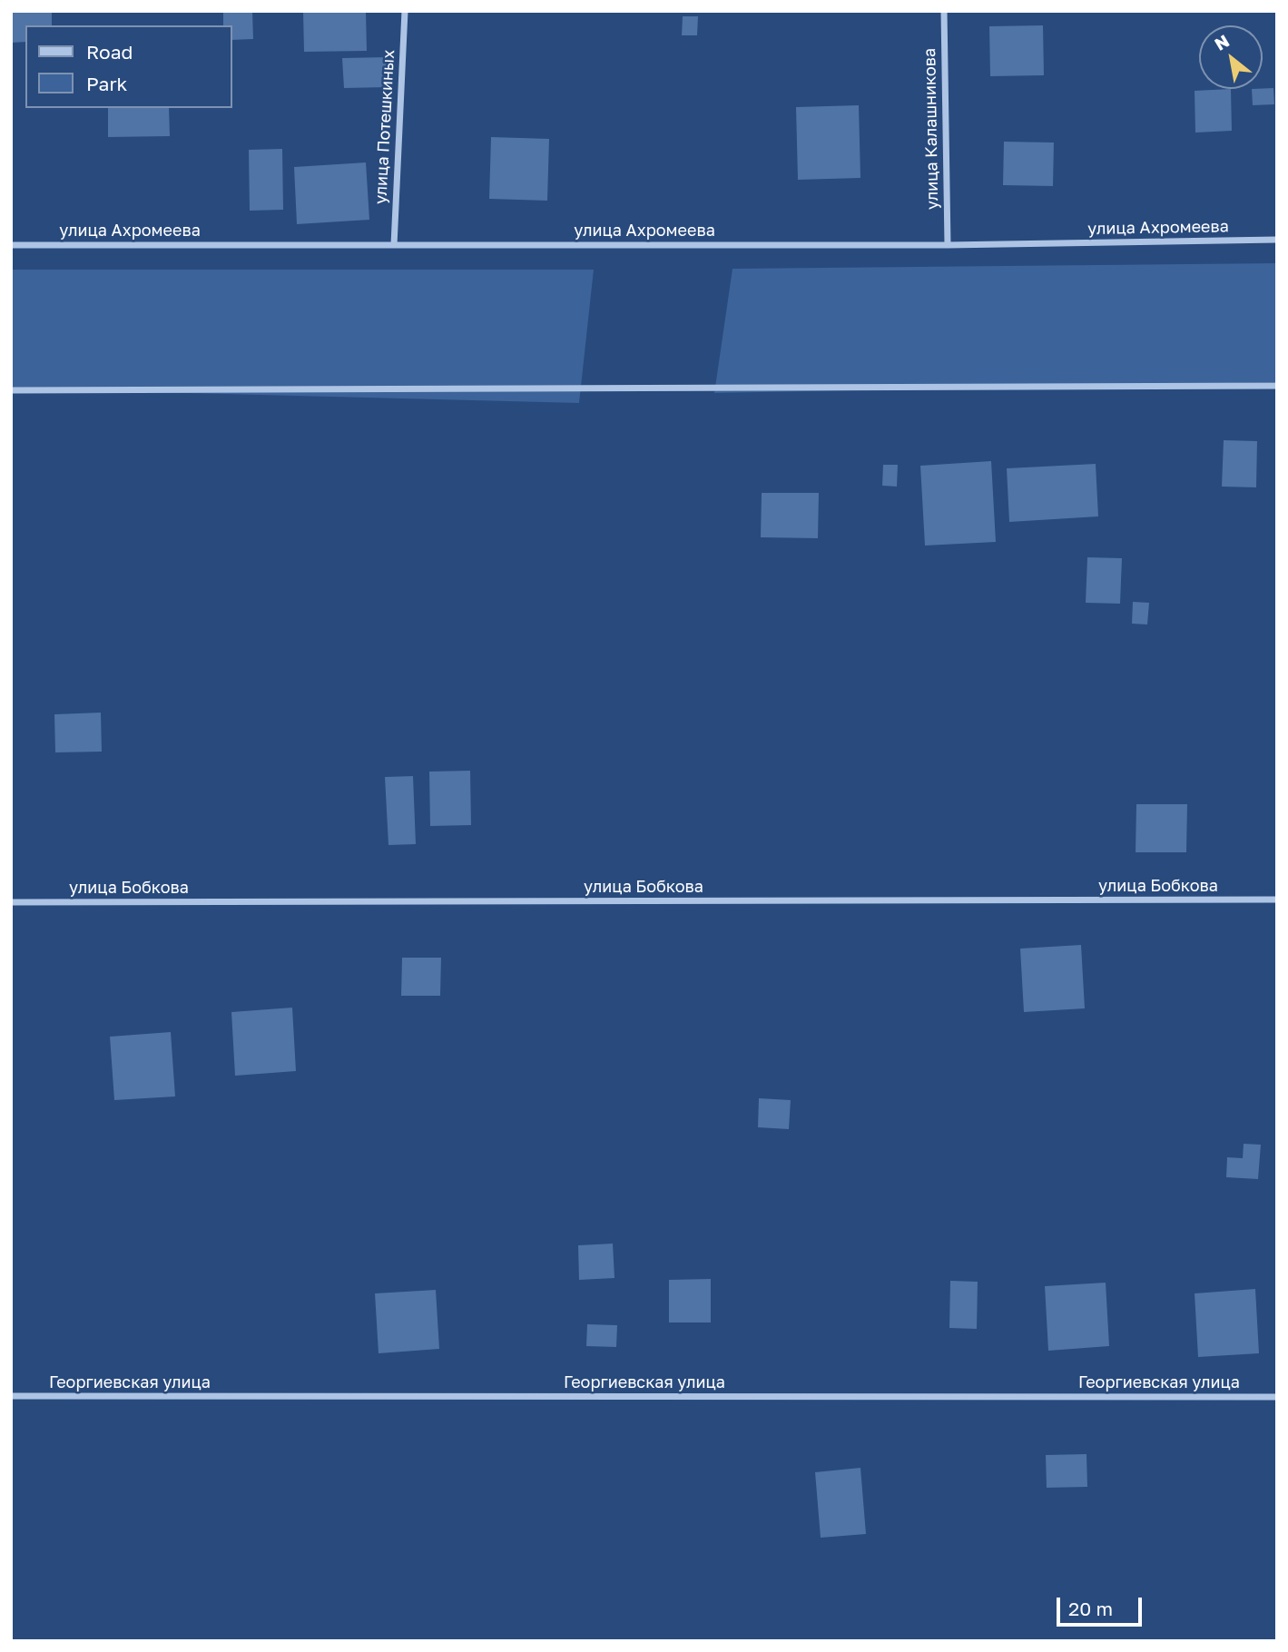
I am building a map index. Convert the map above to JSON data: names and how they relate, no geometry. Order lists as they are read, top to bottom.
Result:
{
  "streets": {
    "street": [
      "улица Потешкиных",
      "улица Калашникова",
      "улица Ахромеева",
      "улица Бобкова",
      "Георгиевская улица"
    ]
  },
  "crossings": [
    ["улица Потешкиных", "улица Ахромеева"],
    ["улица Калашникова", "улица Ахромеева"]
  ],
  "legend": ["Road", "Park"],
  "scale_bar": "20 m",
  "north": "top left"
}
